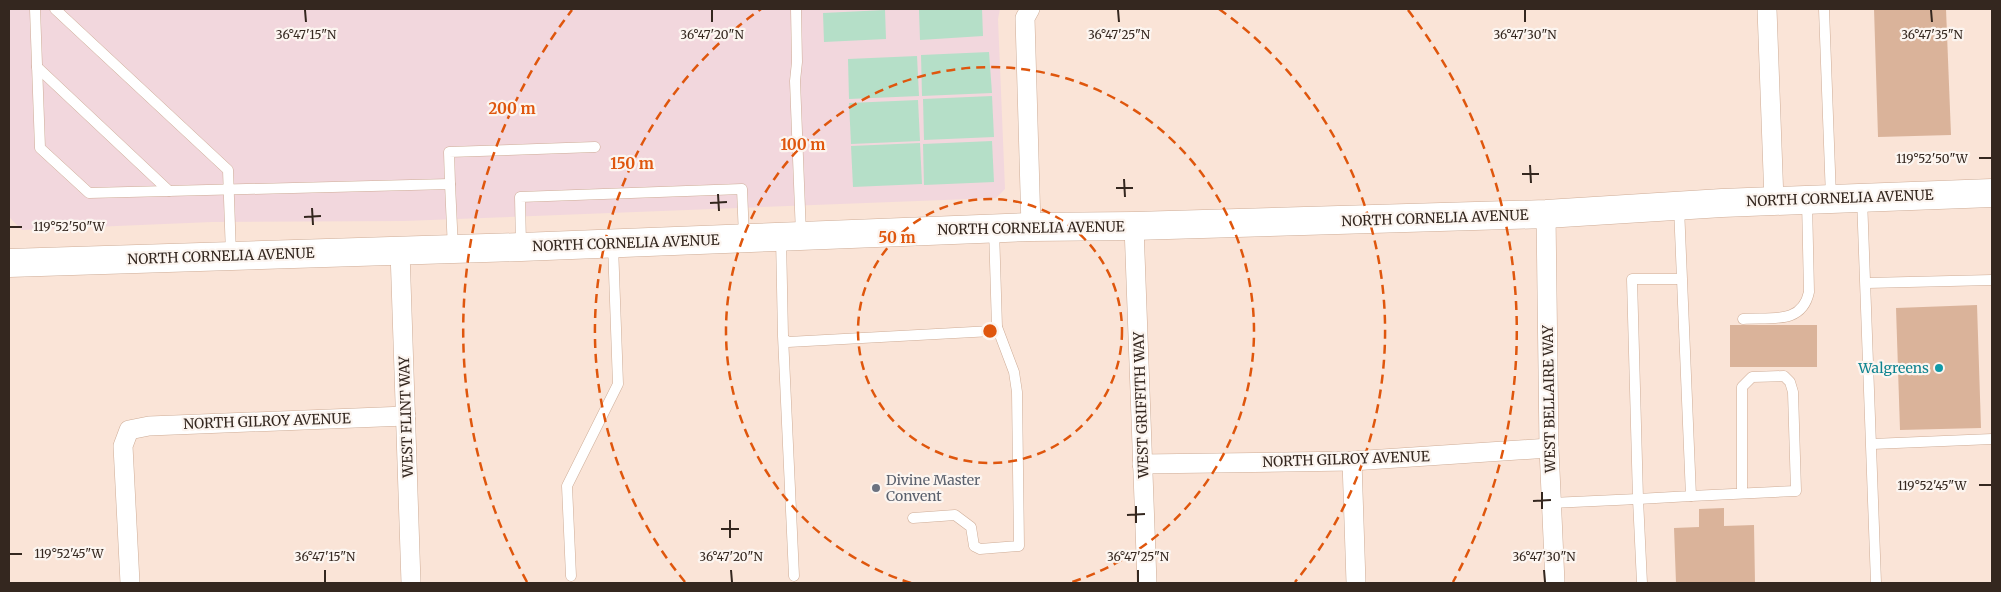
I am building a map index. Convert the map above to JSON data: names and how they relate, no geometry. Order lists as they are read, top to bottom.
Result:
{
  "streets": {
    "street": [
      "NORTH CORNELIA AVENUE",
      "WEST BELLAIRE WAY",
      "WEST GRIFFITH WAY",
      "WEST FLINT WAY",
      "NORTH GILROY AVENUE"
    ]
  },
  "crossings": [
    ["NORTH CORNELIA AVENUE", "WEST BELLAIRE WAY"],
    ["NORTH CORNELIA AVENUE", "WEST GRIFFITH WAY"],
    ["NORTH CORNELIA AVENUE", "WEST FLINT WAY"],
    ["WEST BELLAIRE WAY", "NORTH GILROY AVENUE"],
    ["WEST GRIFFITH WAY", "NORTH GILROY AVENUE"],
    ["WEST FLINT WAY", "NORTH GILROY AVENUE"]
  ],
  "places": ["Walgreens", "Divine Master Convent"],
  "coordinates": [
    "36°47'15\"N",
    "36°47'20\"N",
    "36°47'25\"N",
    "36°47'30\"N",
    "36°47'35\"N",
    "119°52'50\"W",
    "119°52'45\"W"
  ],
  "rings": [
    "200 m",
    "100 m",
    "150 m",
    "50 m"
  ]
}
